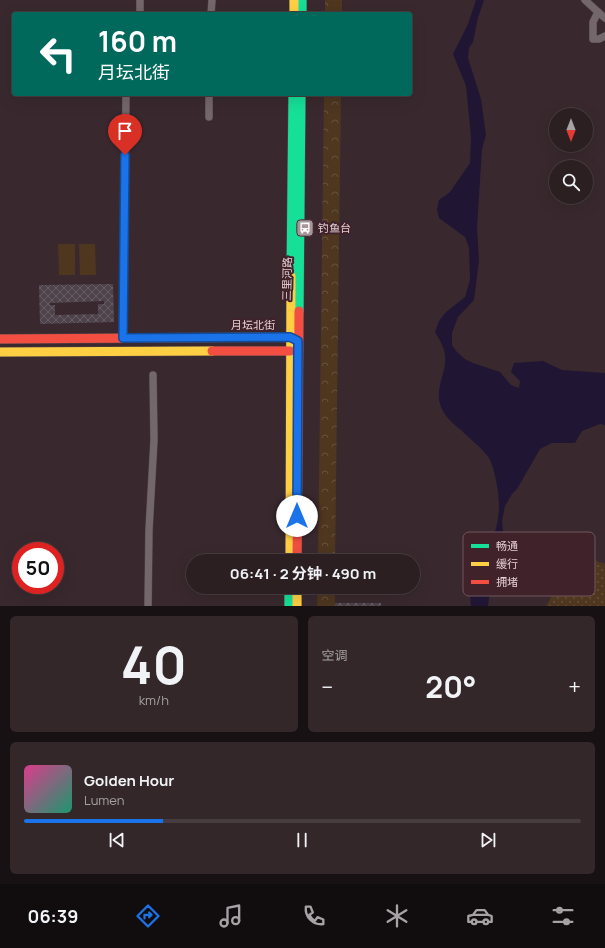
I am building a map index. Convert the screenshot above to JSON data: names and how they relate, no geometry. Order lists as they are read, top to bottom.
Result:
{
  "streets": {
    "main road": ["三里河路", "月坛北街"]
  },
  "crossings": [
    ["三里河路", "月坛北街"]
  ],
  "places": {
    "bus stop": ["钓鱼台"]
  },
  "legend": ["畅通", "缓行", "拥堵"],
  "north": "bottom",
  "page": {
    "turn": ["160 m", "月坛北街"],
    "limit": "50",
    "trip": "06:41 · 2 分钟 · 490 m",
    "tile": [
      ["40", "km/h"],
      "空调"
    ],
    "heat": ["−", "20°", "+"],
    "song": ["Golden Hour", "Lumen"],
    "tabs": "06:39"
  }
}
